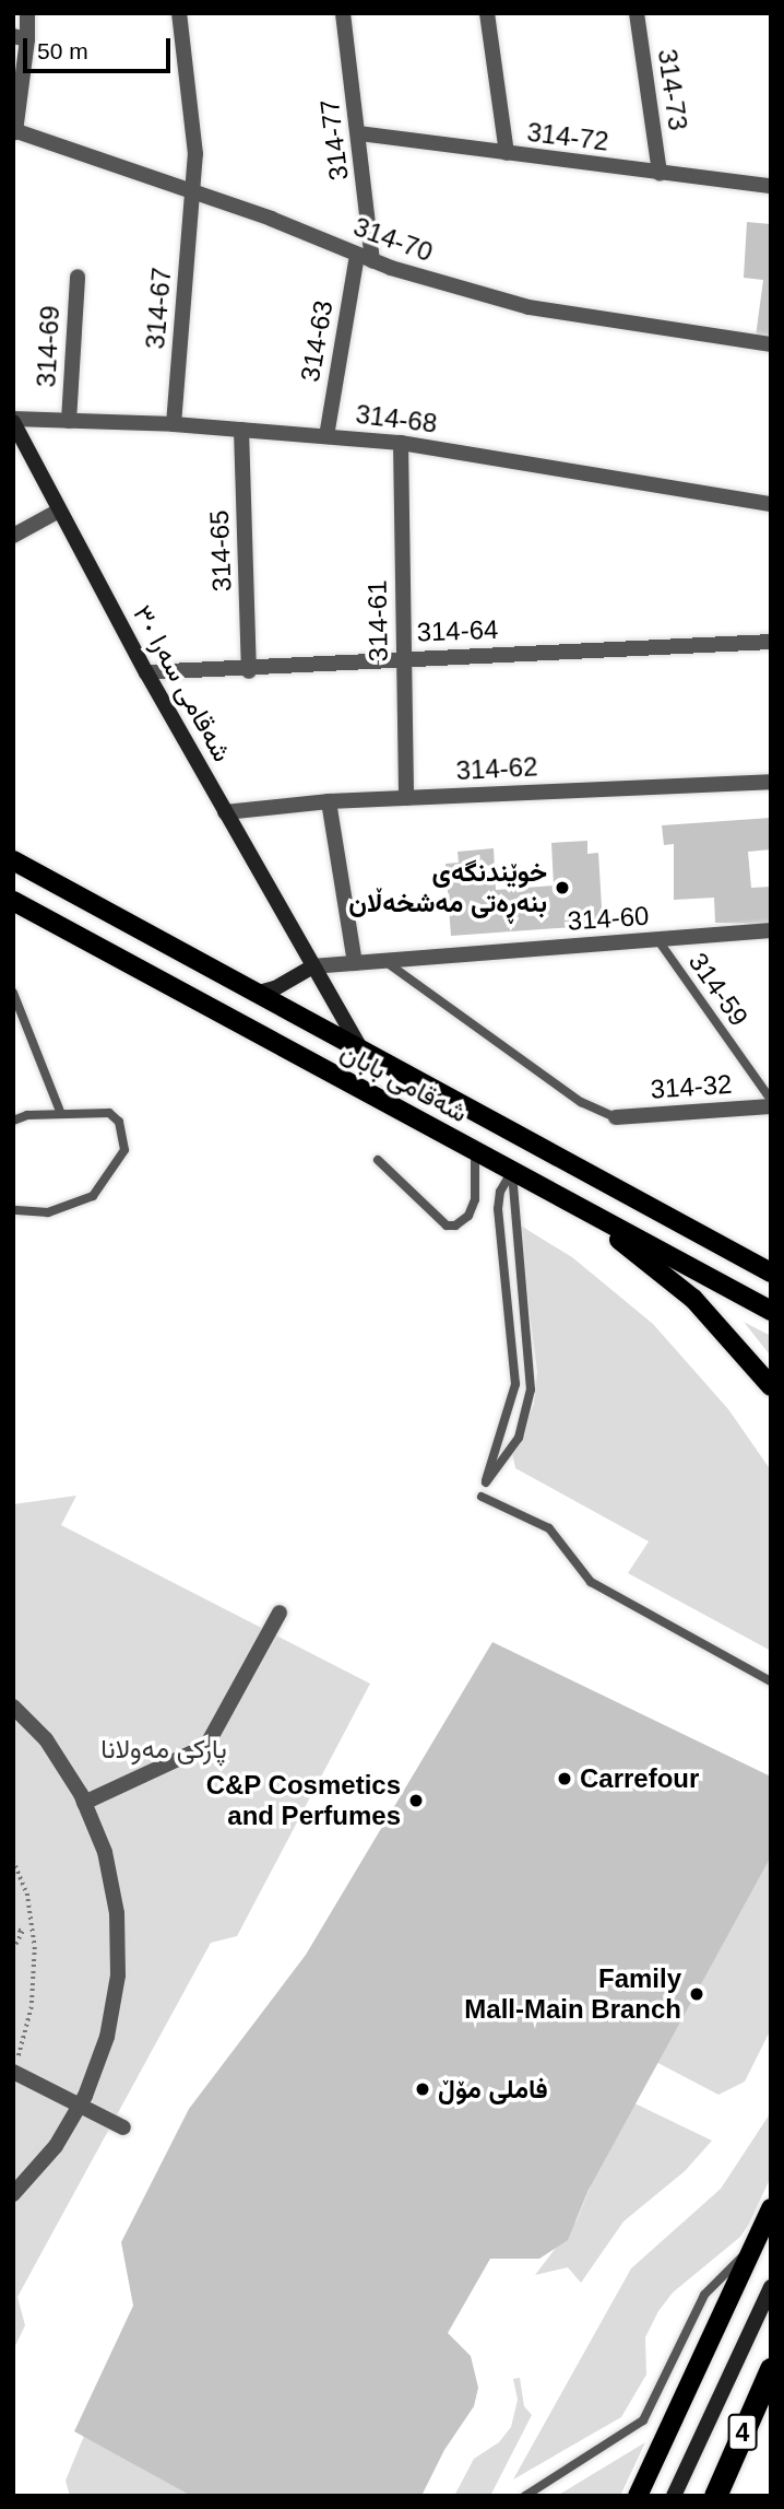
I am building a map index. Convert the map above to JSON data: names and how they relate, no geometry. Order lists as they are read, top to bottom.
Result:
{
  "streets": {
    "highway": ["4"],
    "main road": ["شەقامی بابان"],
    "street": [
      "314-73",
      "314-72",
      "314-77",
      "314-70",
      "314-67",
      "314-63",
      "314-69",
      "314-68",
      "314-65",
      "314-61",
      "314-64",
      "شەقامی سەرا ٣٠",
      "314-62",
      "314-60",
      "314-32"
    ],
    "lane": ["314-59"]
  },
  "crossings": [
    ["314-73", "314-72"],
    ["314-72", "314-77"],
    ["314-77", "314-70"],
    ["314-77", "314-63"],
    ["314-70", "314-67"],
    ["314-70", "314-63"],
    ["314-67", "314-68"],
    ["314-63", "314-68"],
    ["314-69", "314-68"],
    ["314-68", "314-65"],
    ["314-68", "314-61"],
    ["314-68", "شەقامی سەرا ٣٠"],
    ["314-65", "314-64"],
    ["314-61", "314-64"],
    ["314-61", "314-62"],
    ["314-64", "شەقامی سەرا ٣٠"],
    ["شەقامی سەرا ٣٠", "314-62"],
    ["شەقامی سەرا ٣٠", "314-60"],
    ["314-60", "314-59"]
  ],
  "parks": ["پارکی مەولانا"],
  "places": [
    "خوێندنگەی بنەڕەتی مەشخەڵان",
    "Carrefour",
    "C&P Cosmetics and Perfumes",
    "Family Mall-Main Branch",
    "فاملی مۆڵ"
  ],
  "scale_bar": "50 m"
}
